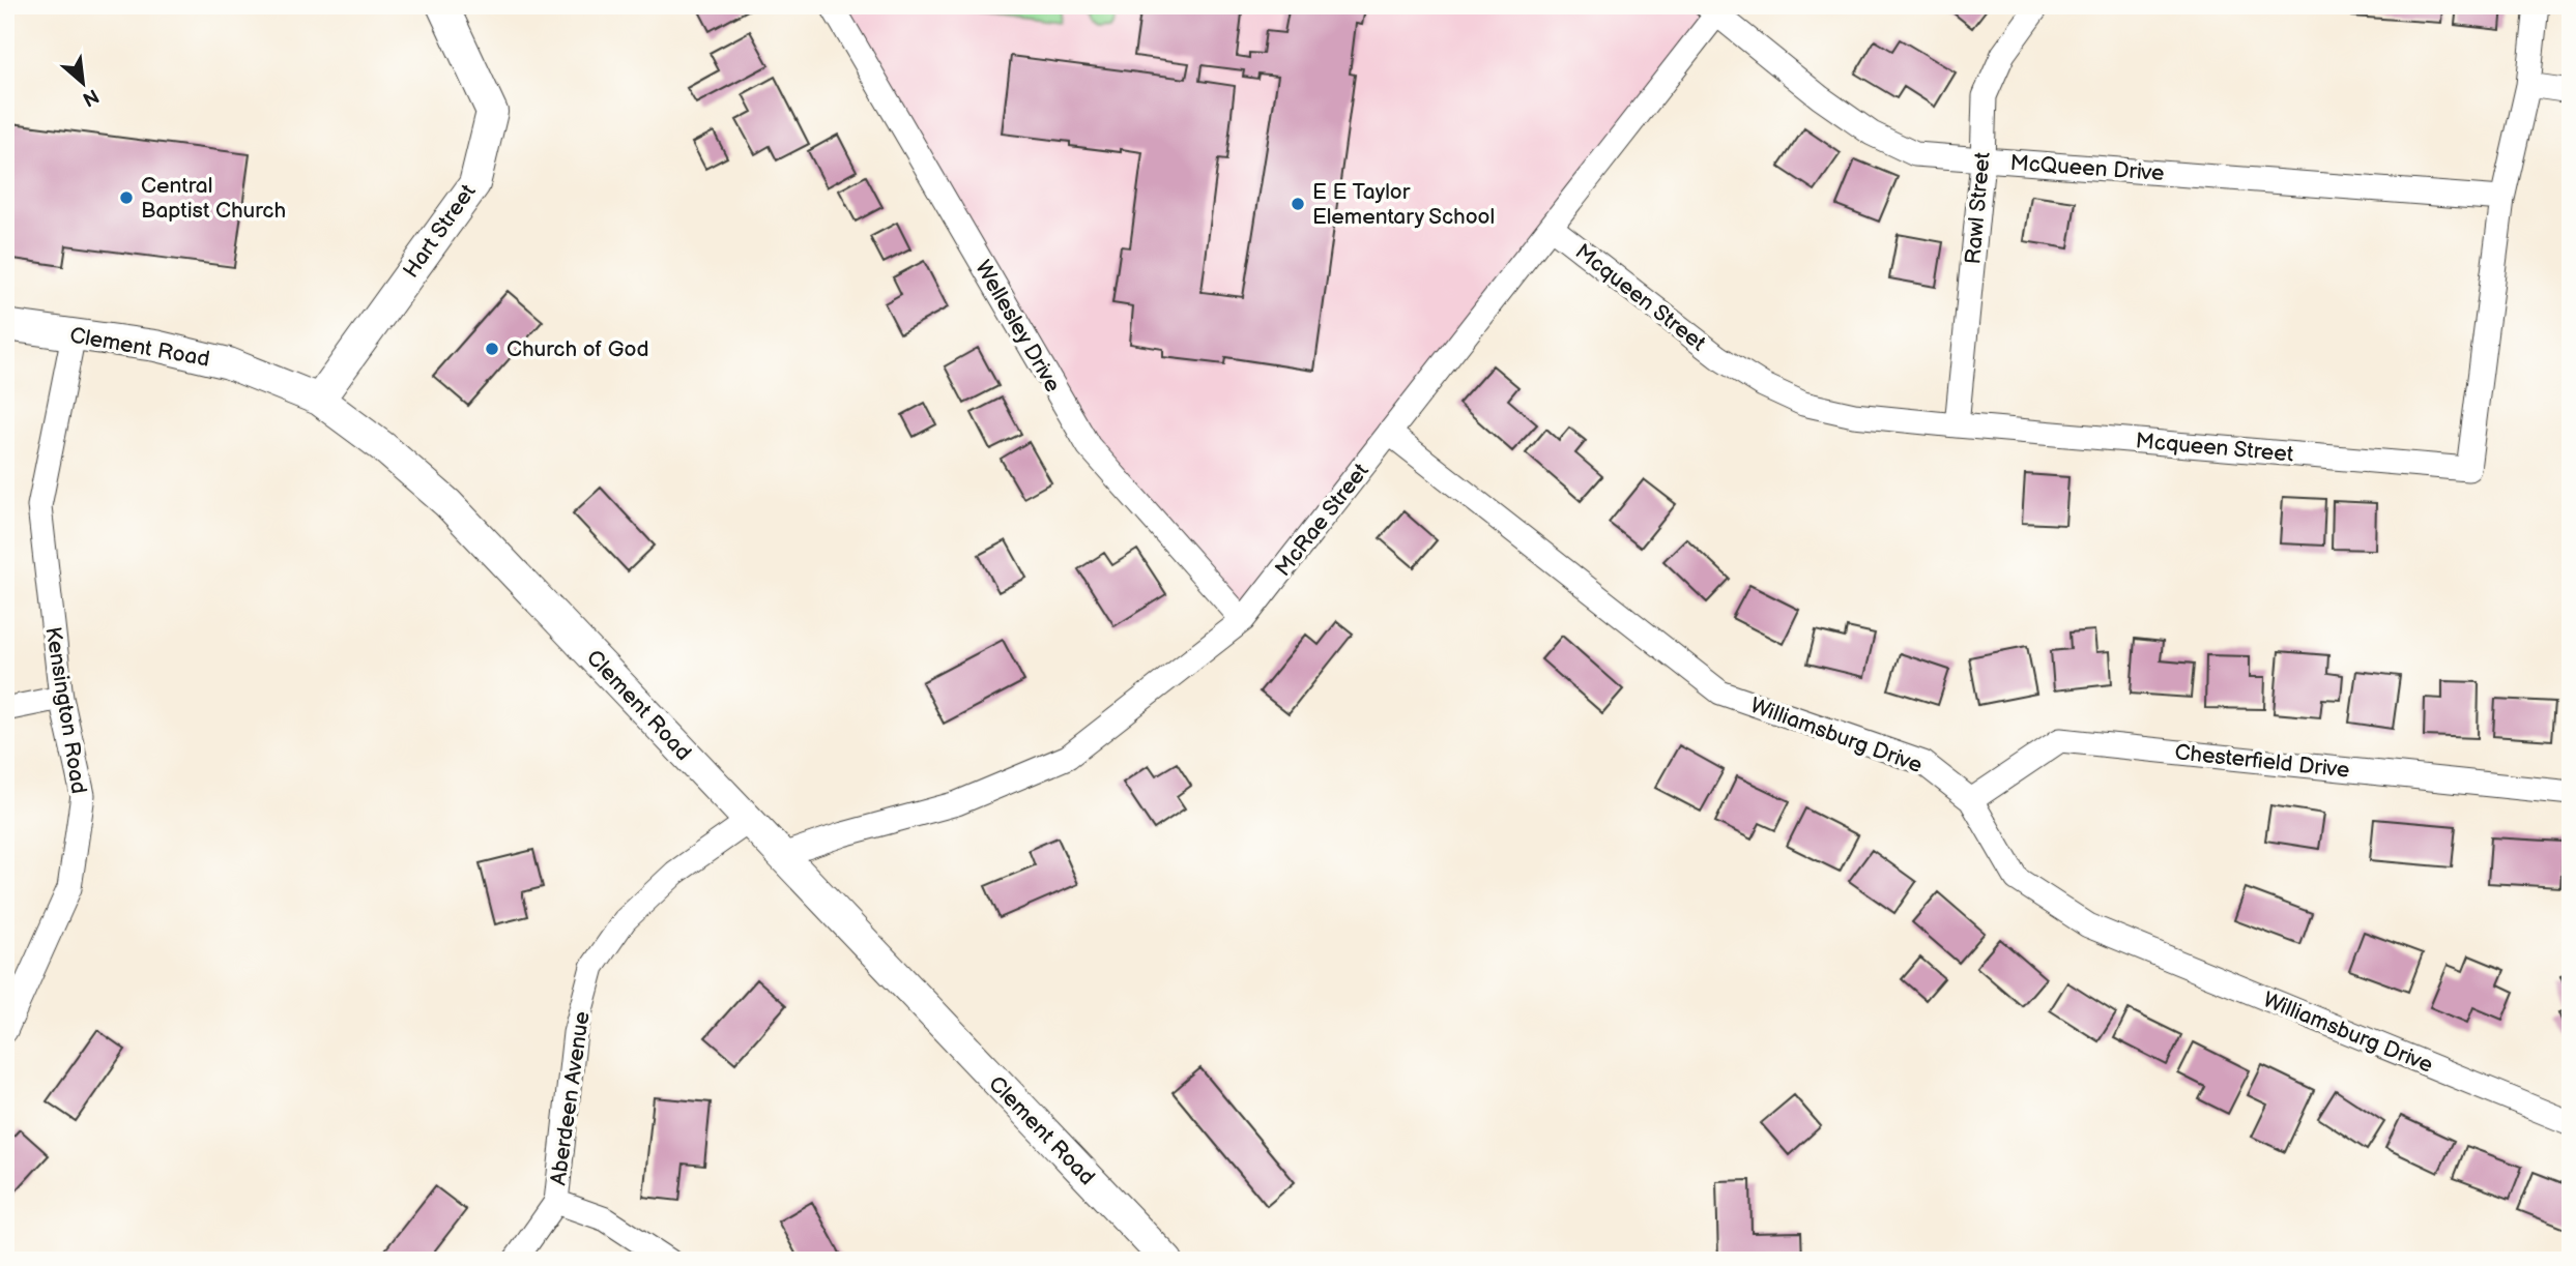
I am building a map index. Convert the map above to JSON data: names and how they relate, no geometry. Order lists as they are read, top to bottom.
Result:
{
  "streets": {
    "street": [
      "McQueen Drive",
      "Rawl Street",
      "Hart Street",
      "Mcqueen Street",
      "Wellesley Drive",
      "Clement Road",
      "McRae Street",
      "Kensington Road",
      "Williamsburg Drive",
      "Chesterfield Drive",
      "Aberdeen Avenue"
    ]
  },
  "crossings": [
    ["McQueen Drive", "Rawl Street"],
    ["McQueen Drive", "Mcqueen Street"],
    ["McQueen Drive", "McRae Street"],
    ["Rawl Street", "Mcqueen Street"],
    ["Hart Street", "Clement Road"],
    ["Mcqueen Street", "McRae Street"],
    ["Wellesley Drive", "McRae Street"],
    ["Clement Road", "McRae Street"],
    ["Clement Road", "Kensington Road"],
    ["Clement Road", "Aberdeen Avenue"],
    ["McRae Street", "Williamsburg Drive"],
    ["Williamsburg Drive", "Chesterfield Drive"]
  ],
  "places": ["Central Baptist Church", "E E Taylor Elementary School", "Church of God"],
  "north": "bottom right"
}
